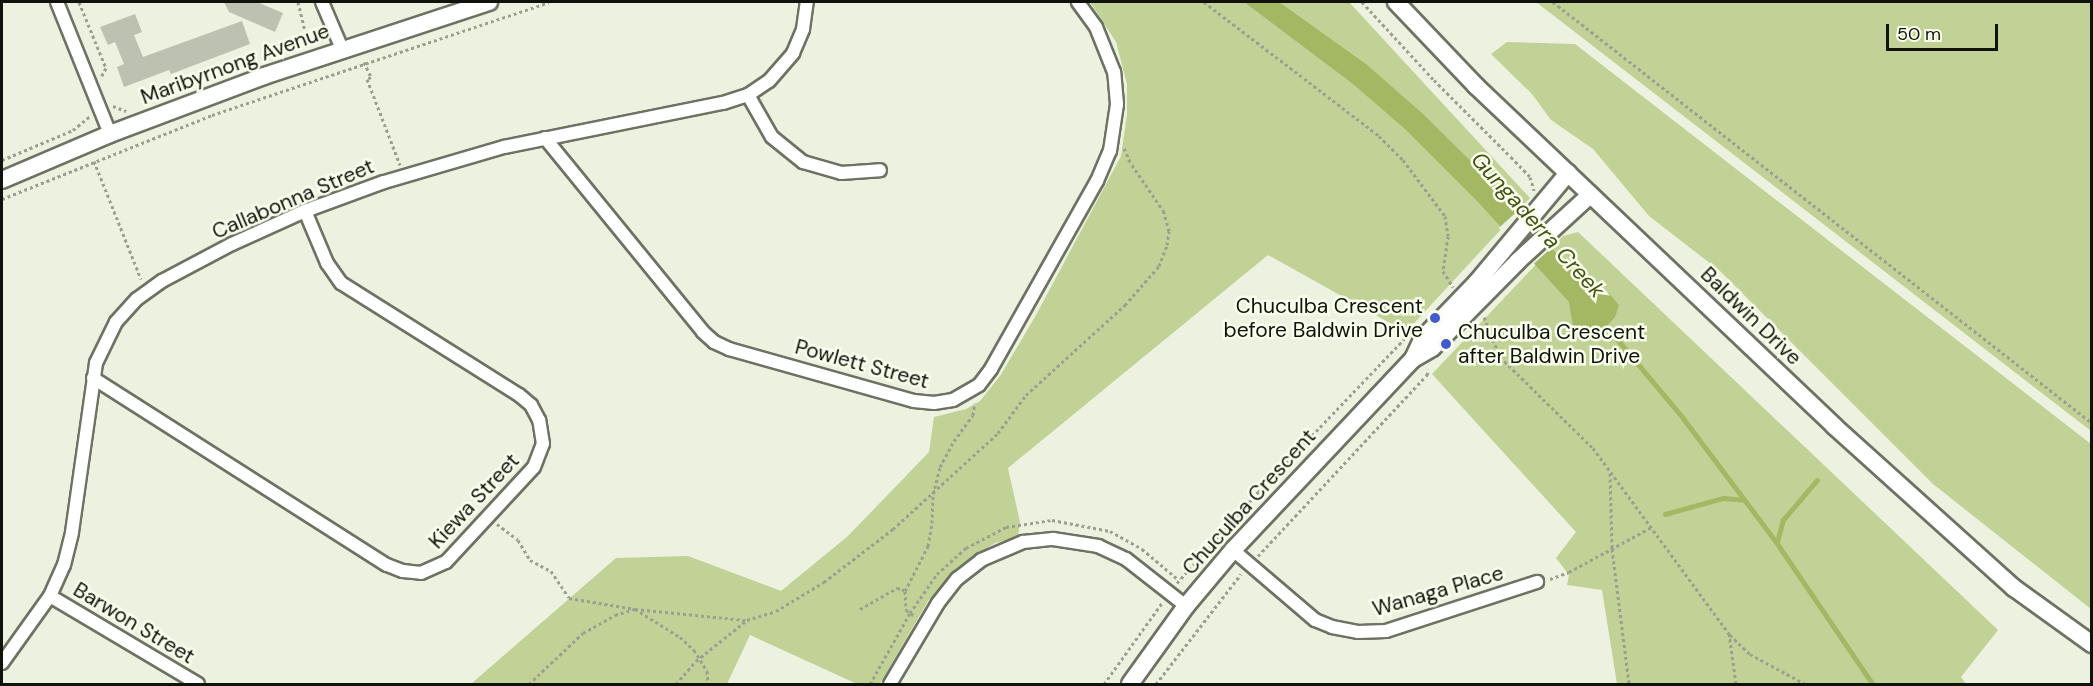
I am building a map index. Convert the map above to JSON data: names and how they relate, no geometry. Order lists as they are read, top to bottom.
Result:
{
  "streets": {
    "street": [
      "Maribyrnong Avenue",
      "Callabonna Street",
      "Baldwin Drive",
      "Powlett Street",
      "Kiewa Street",
      "Chuculba Crescent",
      "Wanaga Place",
      "Barwon Street"
    ]
  },
  "crossings": [
    ["Callabonna Street", "Powlett Street"],
    ["Callabonna Street", "Kiewa Street"],
    ["Callabonna Street", "Barwon Street"],
    ["Baldwin Drive", "Chuculba Crescent"],
    ["Chuculba Crescent", "Wanaga Place"]
  ],
  "water": ["Gungaderra Creek"],
  "places": ["Chuculba Crescent before Baldwin Drive", "Chuculba Crescent after Baldwin Drive"],
  "scale_bar": "50 m"
}
